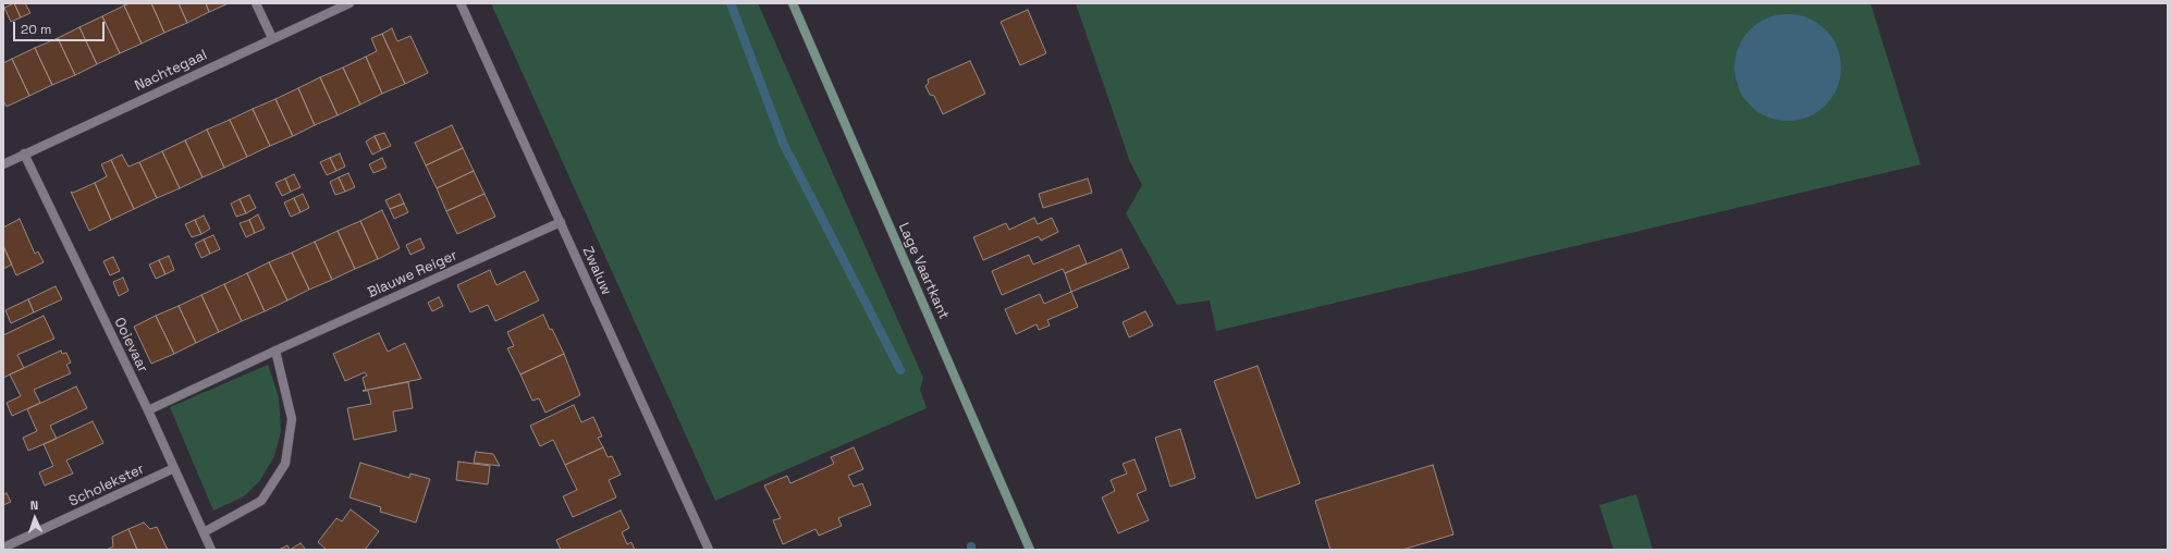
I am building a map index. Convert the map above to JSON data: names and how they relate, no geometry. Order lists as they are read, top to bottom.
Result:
{
  "streets": {
    "street": [
      "Nachtegaal",
      "Zwaluw",
      "Lage Vaartkant",
      "Blauwe Reiger",
      "Ooievaar",
      "Scholekster"
    ]
  },
  "crossings": [
    ["Nachtegaal", "Ooievaar"],
    ["Zwaluw", "Blauwe Reiger"],
    ["Blauwe Reiger", "Ooievaar"],
    ["Ooievaar", "Scholekster"]
  ],
  "scale_bar": "20 m",
  "north": "top"
}
